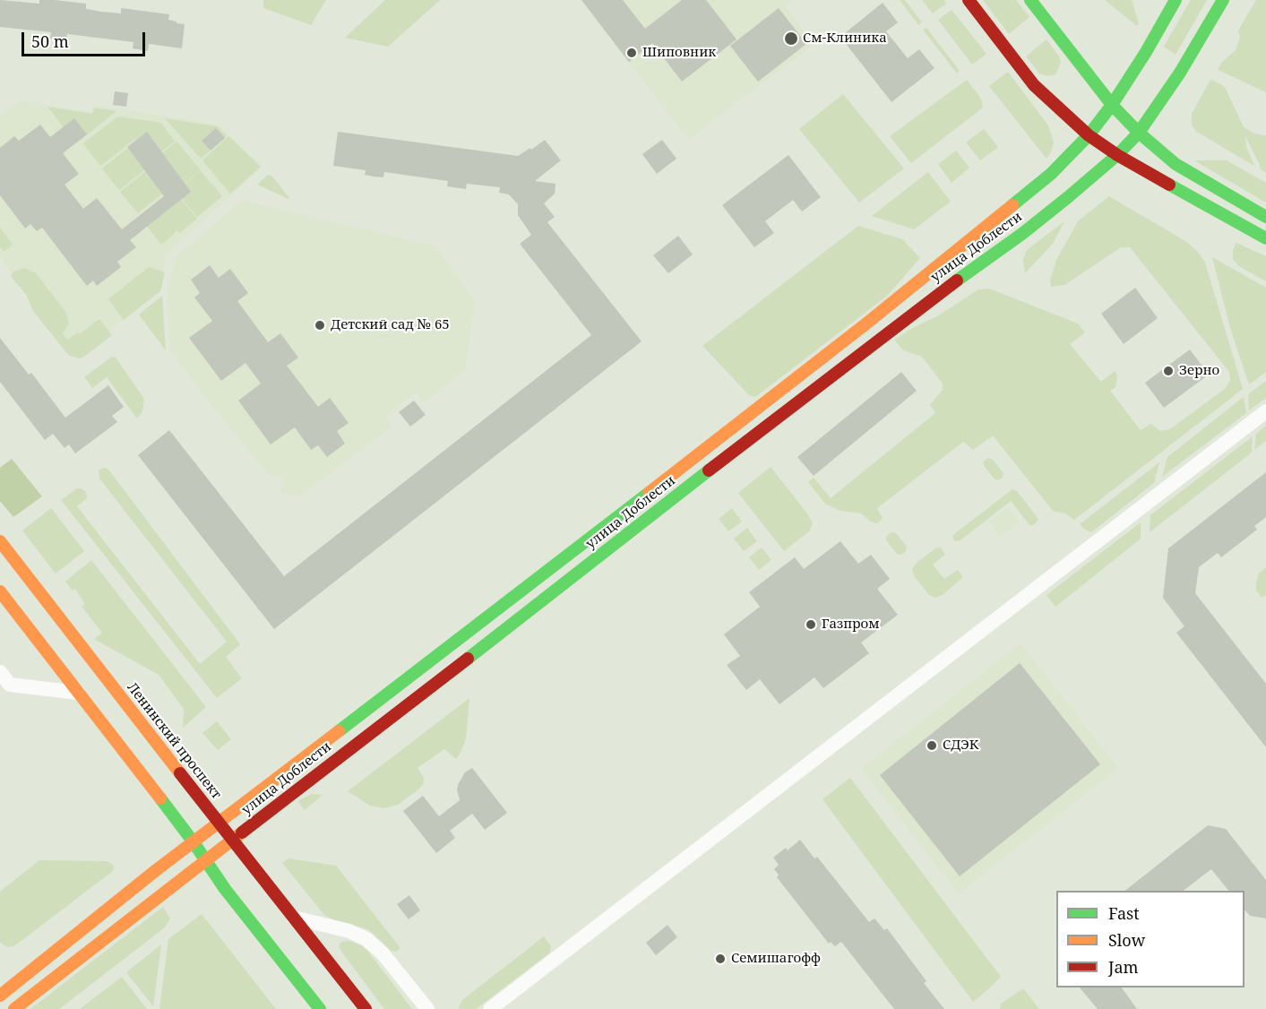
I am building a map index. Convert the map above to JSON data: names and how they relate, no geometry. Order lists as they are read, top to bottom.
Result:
{
  "streets": {
    "main road": ["улица Доблести", "Ленинский проспект"]
  },
  "crossings": [
    ["улица Доблести", "Ленинский проспект"]
  ],
  "places": [
    "См-Клиника",
    "Шиповник",
    "Детский сад № 65",
    "Зерно",
    "Газпром",
    "СДЭК",
    "Семишагофф"
  ],
  "legend": ["Fast", "Slow", "Jam"],
  "scale_bar": "50 m"
}
